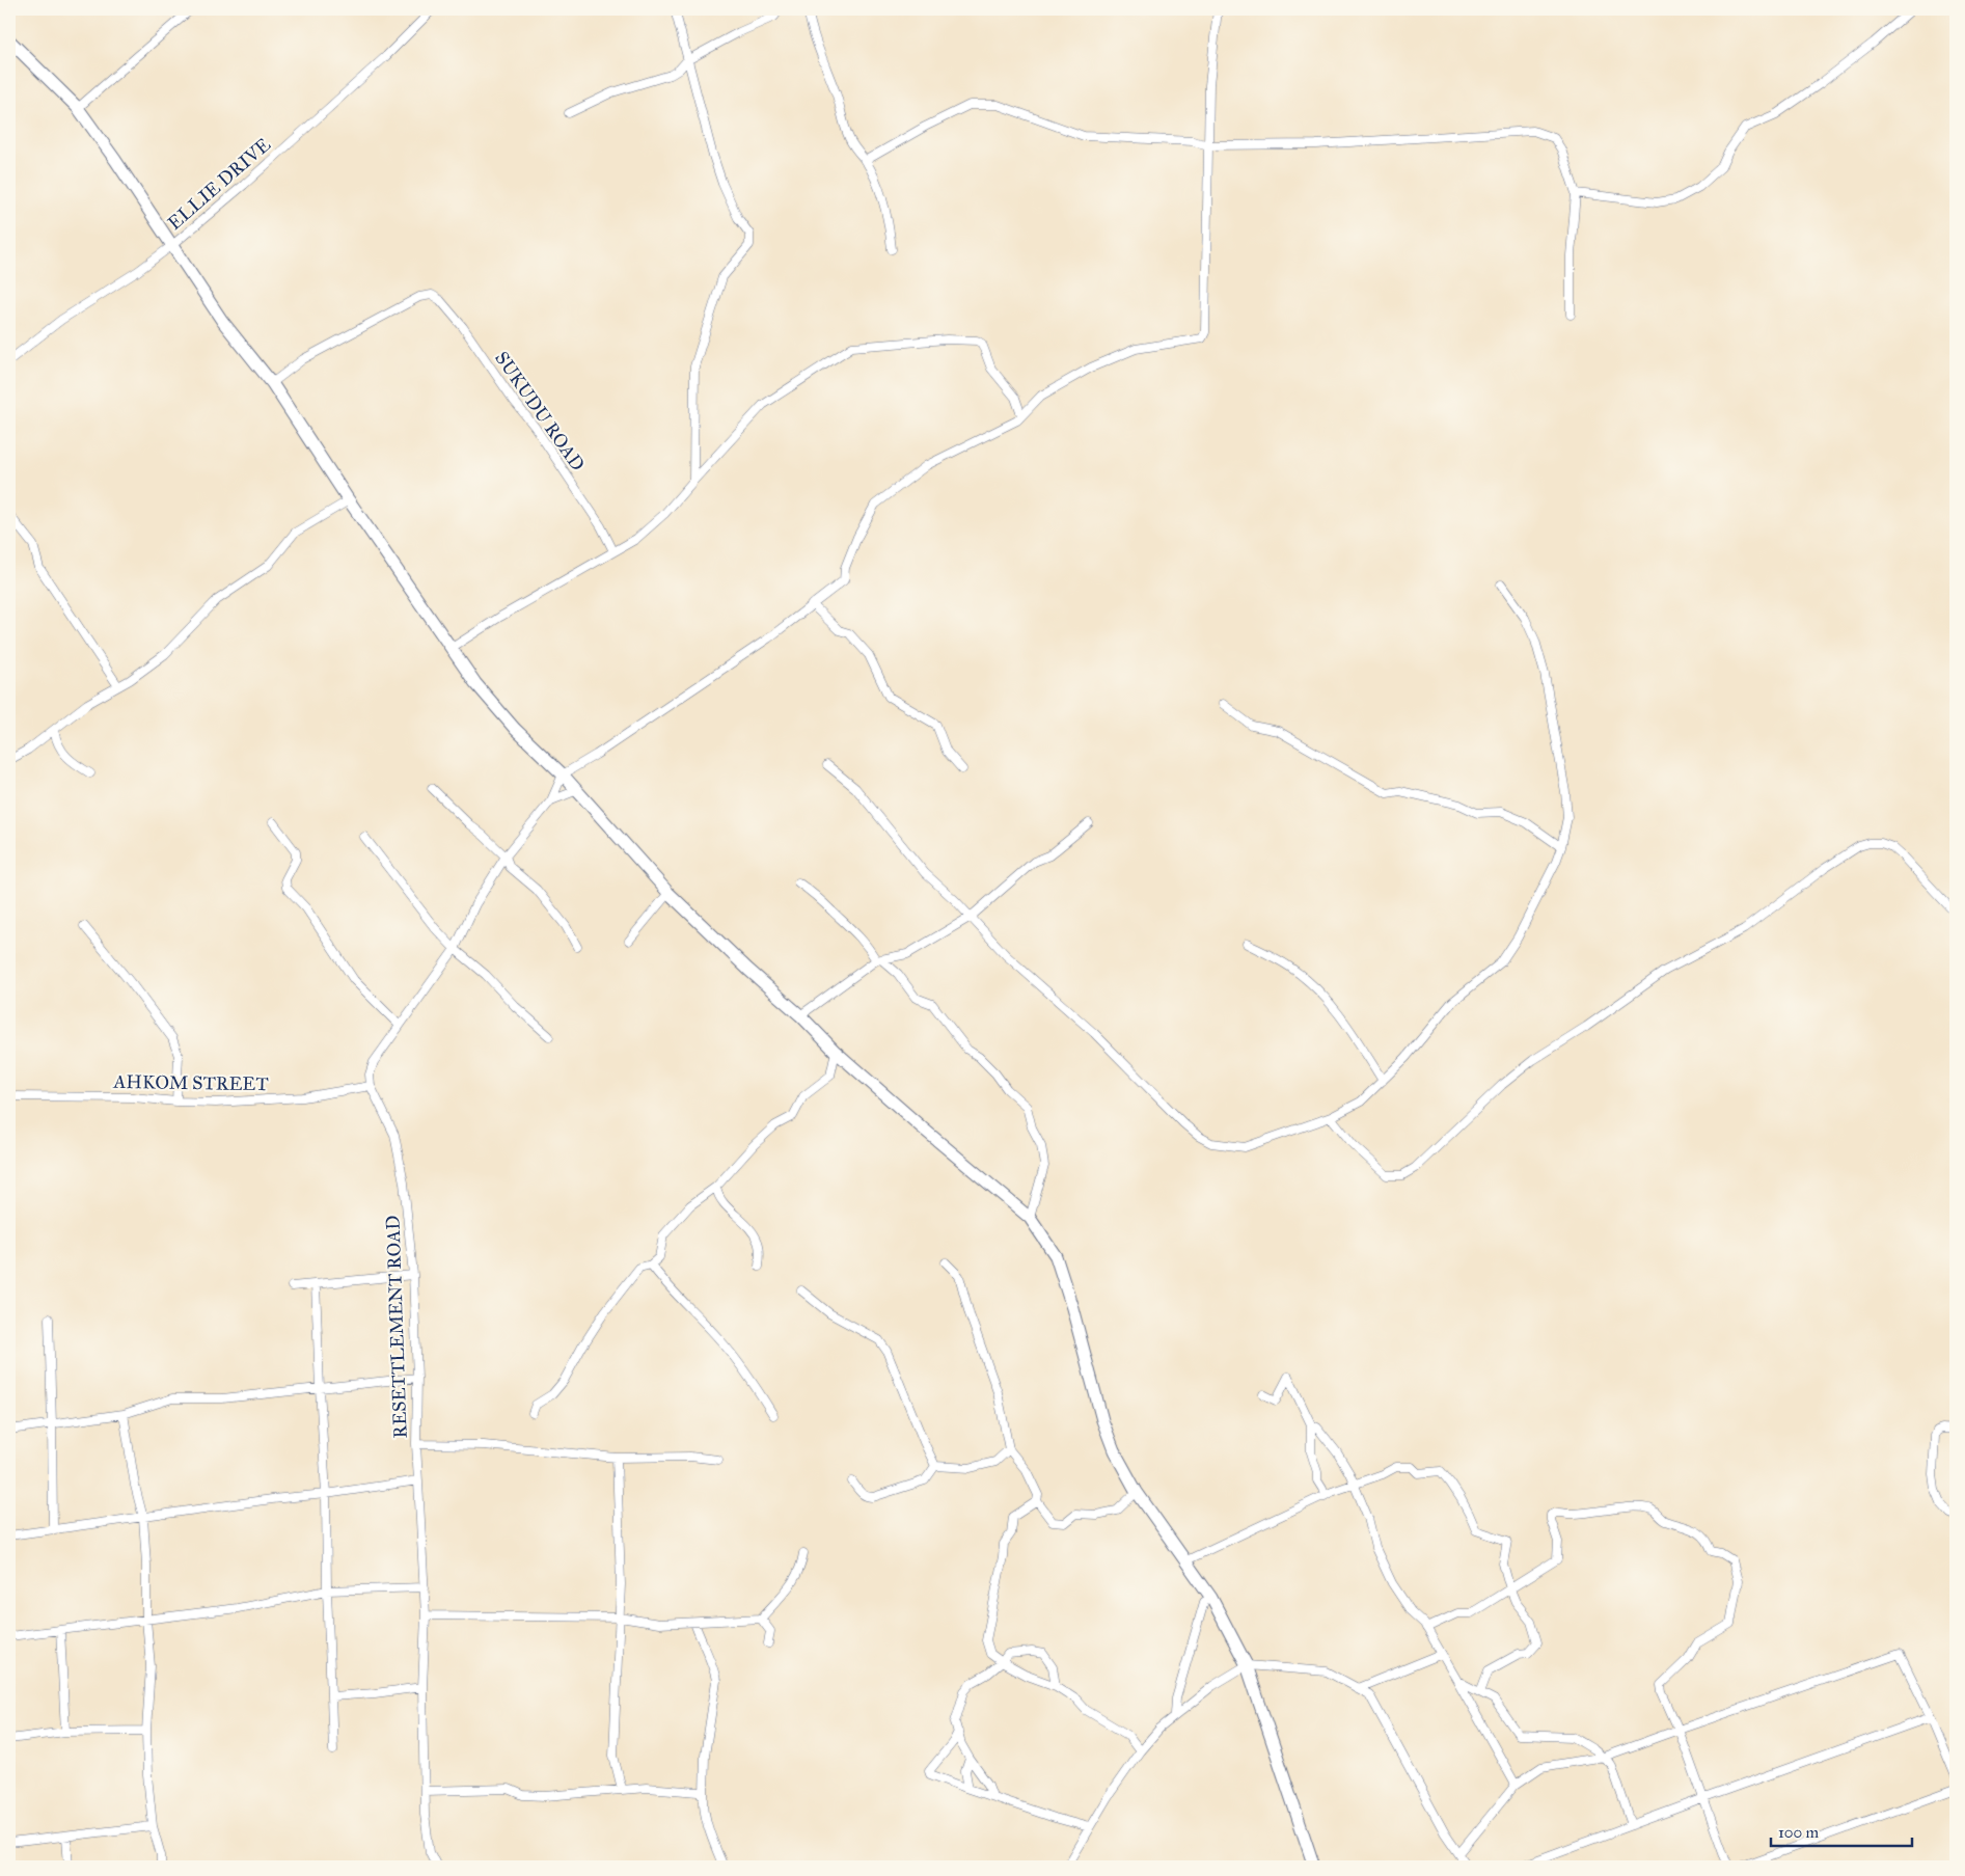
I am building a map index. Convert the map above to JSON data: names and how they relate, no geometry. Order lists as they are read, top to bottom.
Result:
{
  "streets": {
    "street": [
      "ELLIE DRIVE",
      "SUKUDU ROAD",
      "AHKOM STREET",
      "RESETTLEMENT ROAD"
    ]
  },
  "crossings": [
    ["AHKOM STREET", "RESETTLEMENT ROAD"]
  ],
  "scale_bar": "100 m"
}
